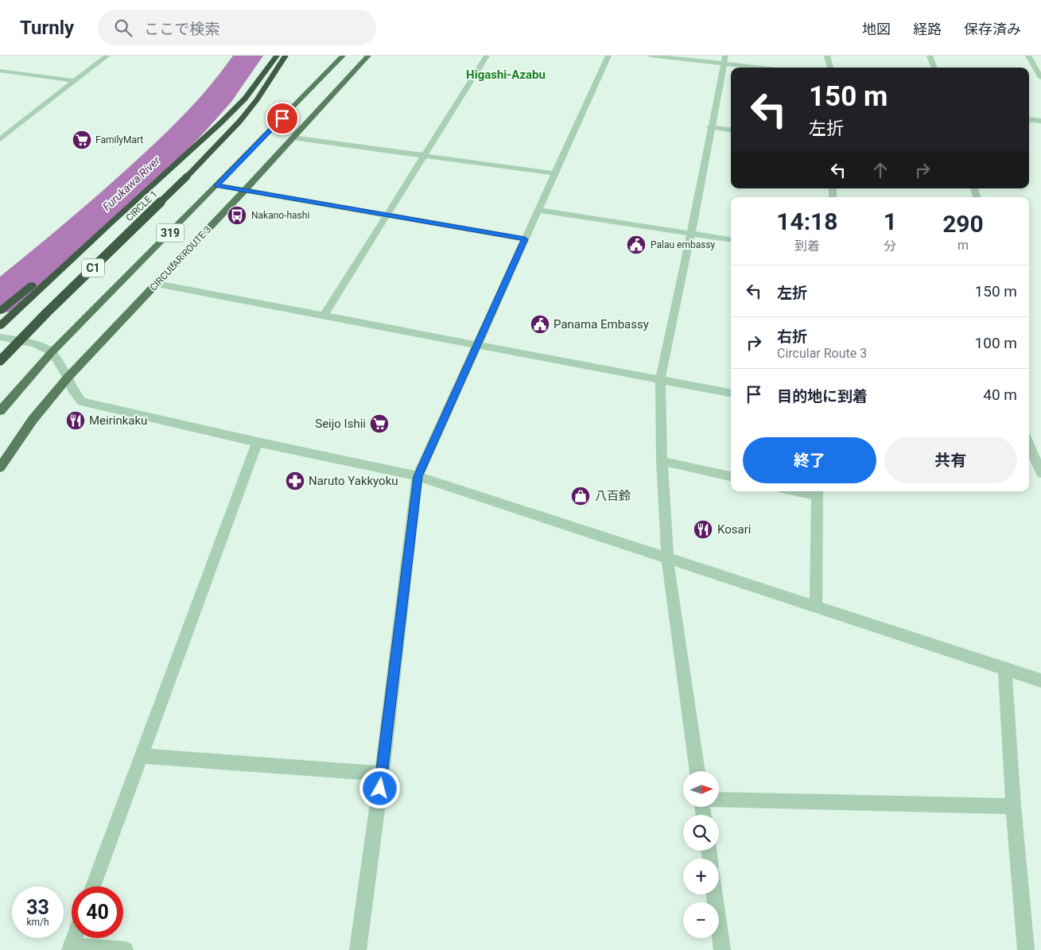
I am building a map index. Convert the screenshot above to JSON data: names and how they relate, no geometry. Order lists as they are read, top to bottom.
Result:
{
  "streets": {
    "highway": ["CIRCLE 1", "C1"],
    "main road": ["319", "CIRCULAR ROUTE 3"]
  },
  "districts": ["Higashi-Azabu"],
  "water": ["Furukawa River"],
  "places": {
    "supermarket": ["FamilyMart", "Seijo Ishii"],
    "bus stop": ["Nakano-hashi"],
    "public building": ["Palau embassy", "Panama Embassy"],
    "restaurant": ["Meirinkaku", "Kosari"],
    "pharmacy": ["Naruto Yakkyoku"],
    "shop": ["八百鈴"]
  },
  "north": "right",
  "page": {
    "header": "Turnly",
    "search": "ここで検索",
    "nav": ["地図", "経路", "保存済み"],
    "turn": ["150 m", "左折"],
    "eta": [
      "14:18",
      "到着",
      "1",
      "分",
      "290",
      "m"
    ],
    "list": [
      {
        "name": "左折",
        "value": "150 m"
      },
      {
        "name": "右折",
        "note": "Circular Route 3",
        "value": "100 m"
      },
      {
        "name": "目的地に到着",
        "value": "40 m"
      }
    ],
    "buttons": ["終了", "共有"],
    "map_buttons": ["+", "−"],
    "speed": "33 km/h",
    "limit": "40"
  }
}
